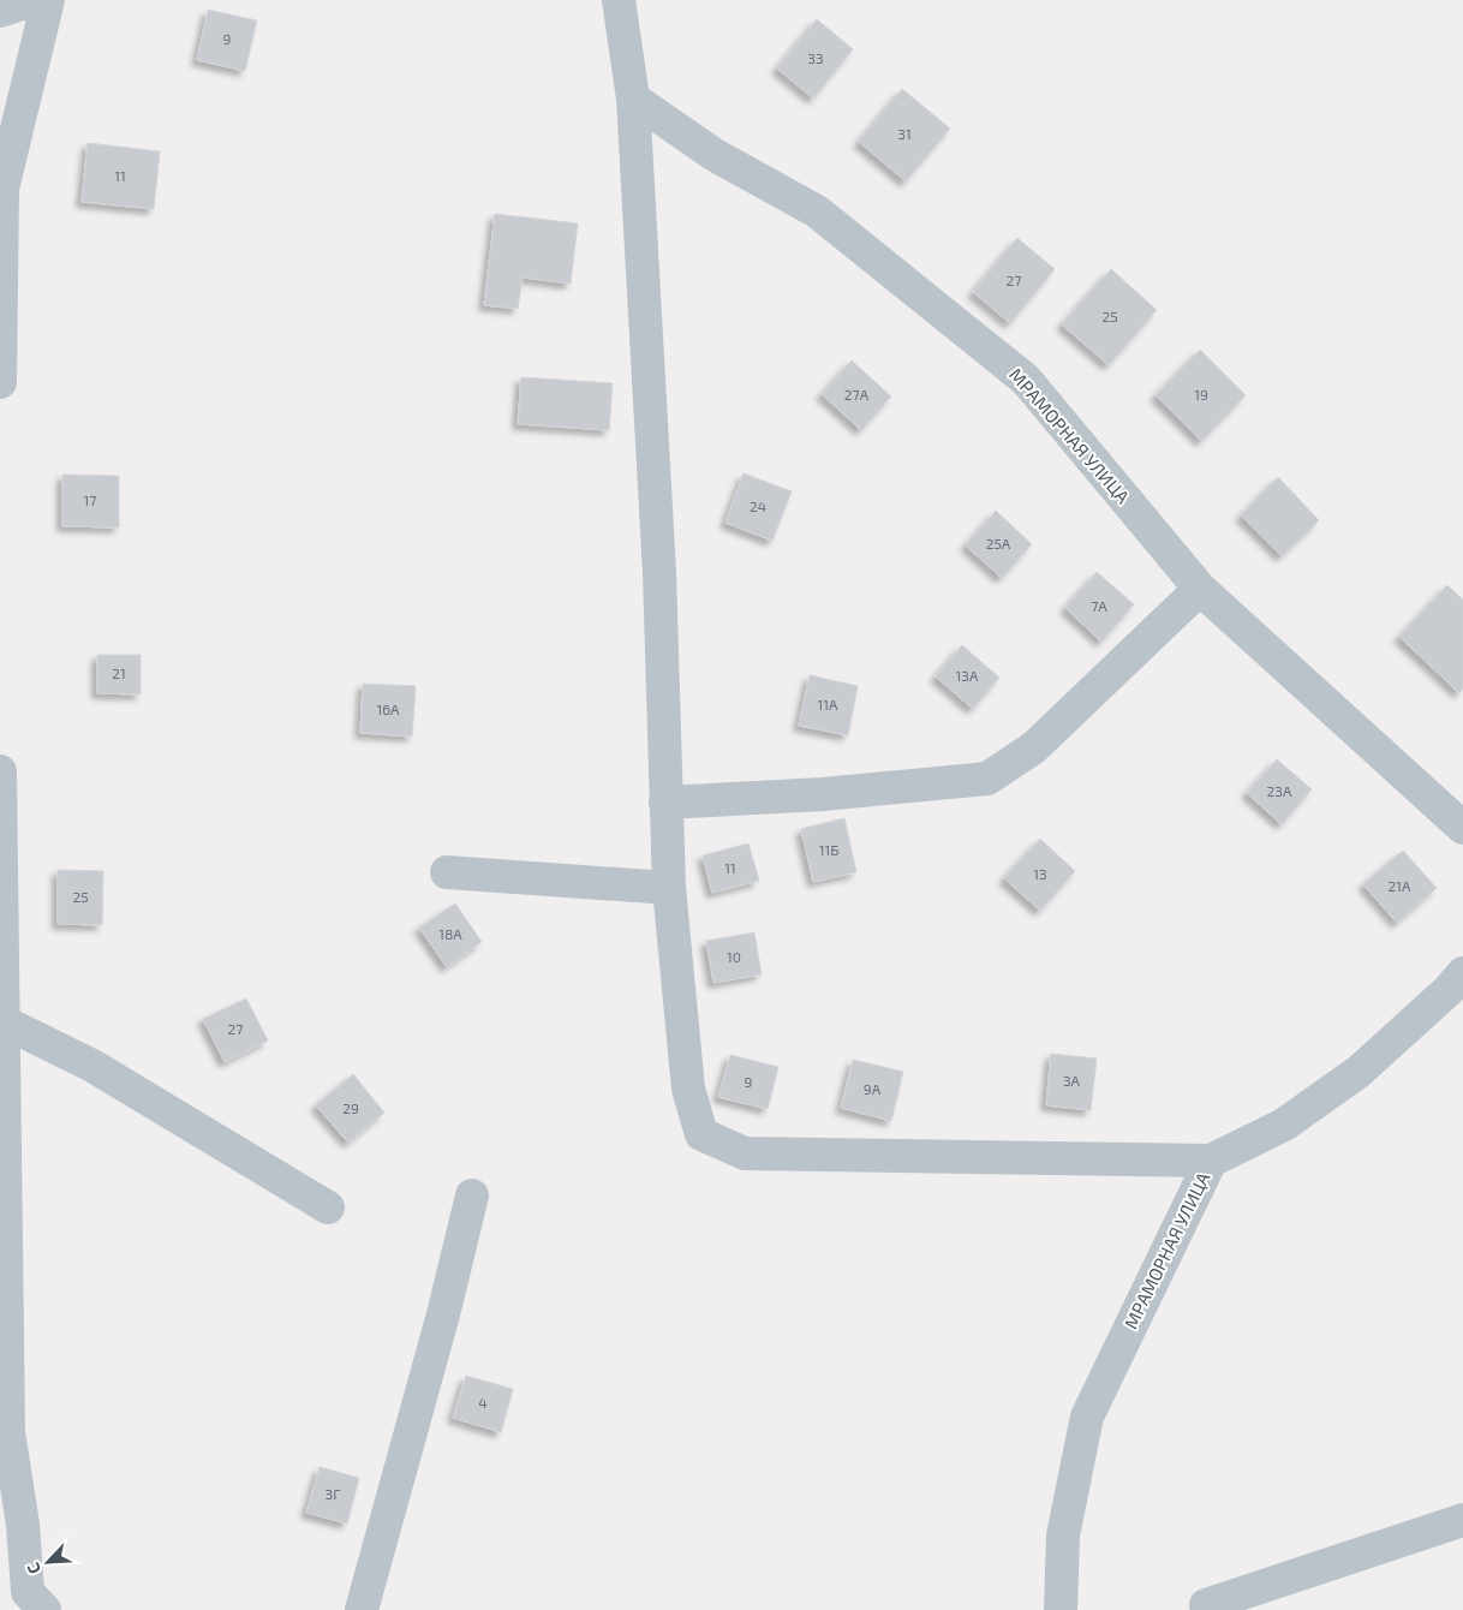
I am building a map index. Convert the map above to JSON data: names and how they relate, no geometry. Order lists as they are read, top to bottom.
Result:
{
  "streets": {
    "street": ["МРАМОРНАЯ УЛИЦА"]
  },
  "house_numbers": [
    "9",
    "33",
    "31",
    "11",
    "27",
    "25",
    "27А",
    "19",
    "17",
    "24",
    "25А",
    "7А",
    "21",
    "13А",
    "11А",
    "16А",
    "23А",
    "11Б",
    "11",
    "13",
    "21А",
    "25",
    "18А",
    "10",
    "27",
    "3А",
    "9",
    "9А",
    "29",
    "4",
    "3Г"
  ],
  "north": "bottom left"
}
